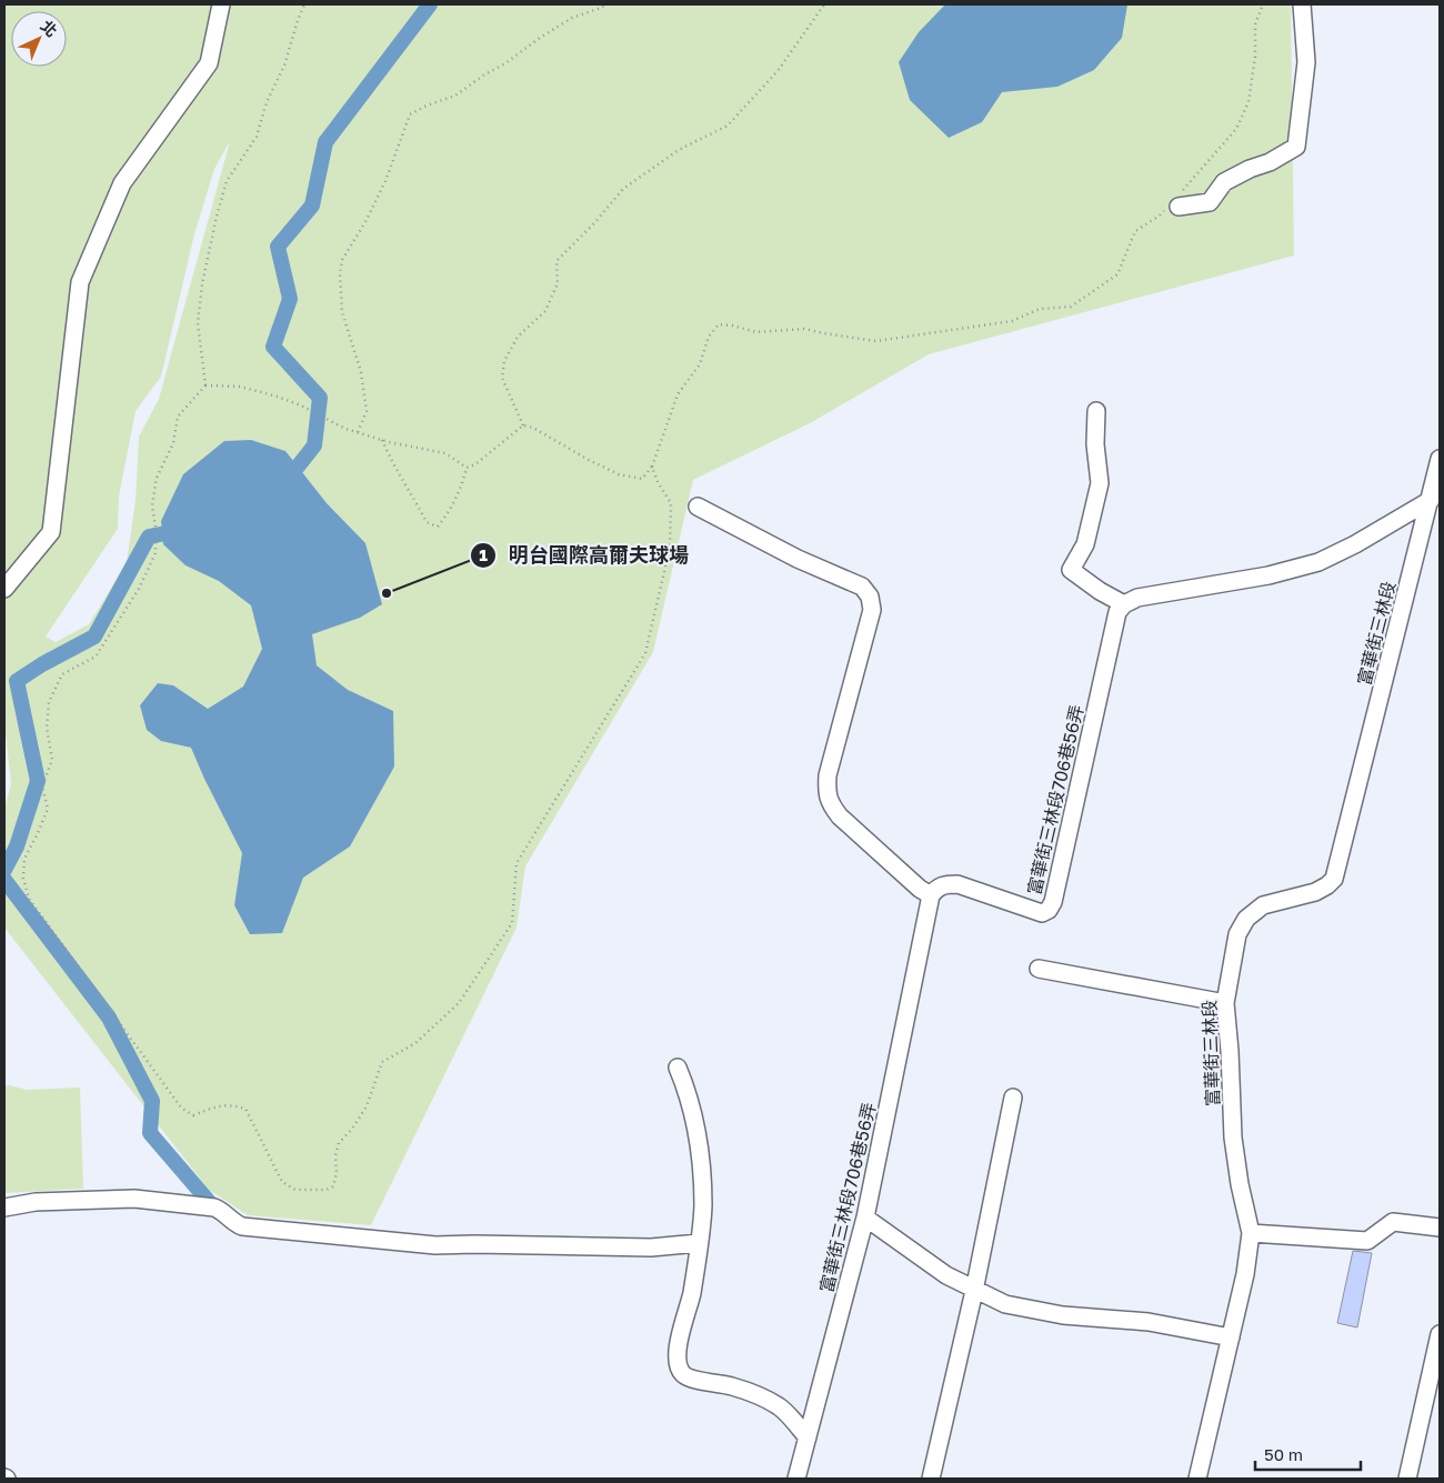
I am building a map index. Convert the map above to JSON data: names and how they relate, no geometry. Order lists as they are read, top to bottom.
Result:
{
  "streets": {
    "street": ["富華街三林段", "富華街三林段706巷56弄"]
  },
  "places": ["明台國際高爾夫球場"],
  "scale_bar": "50 m",
  "north": "top right"
}
